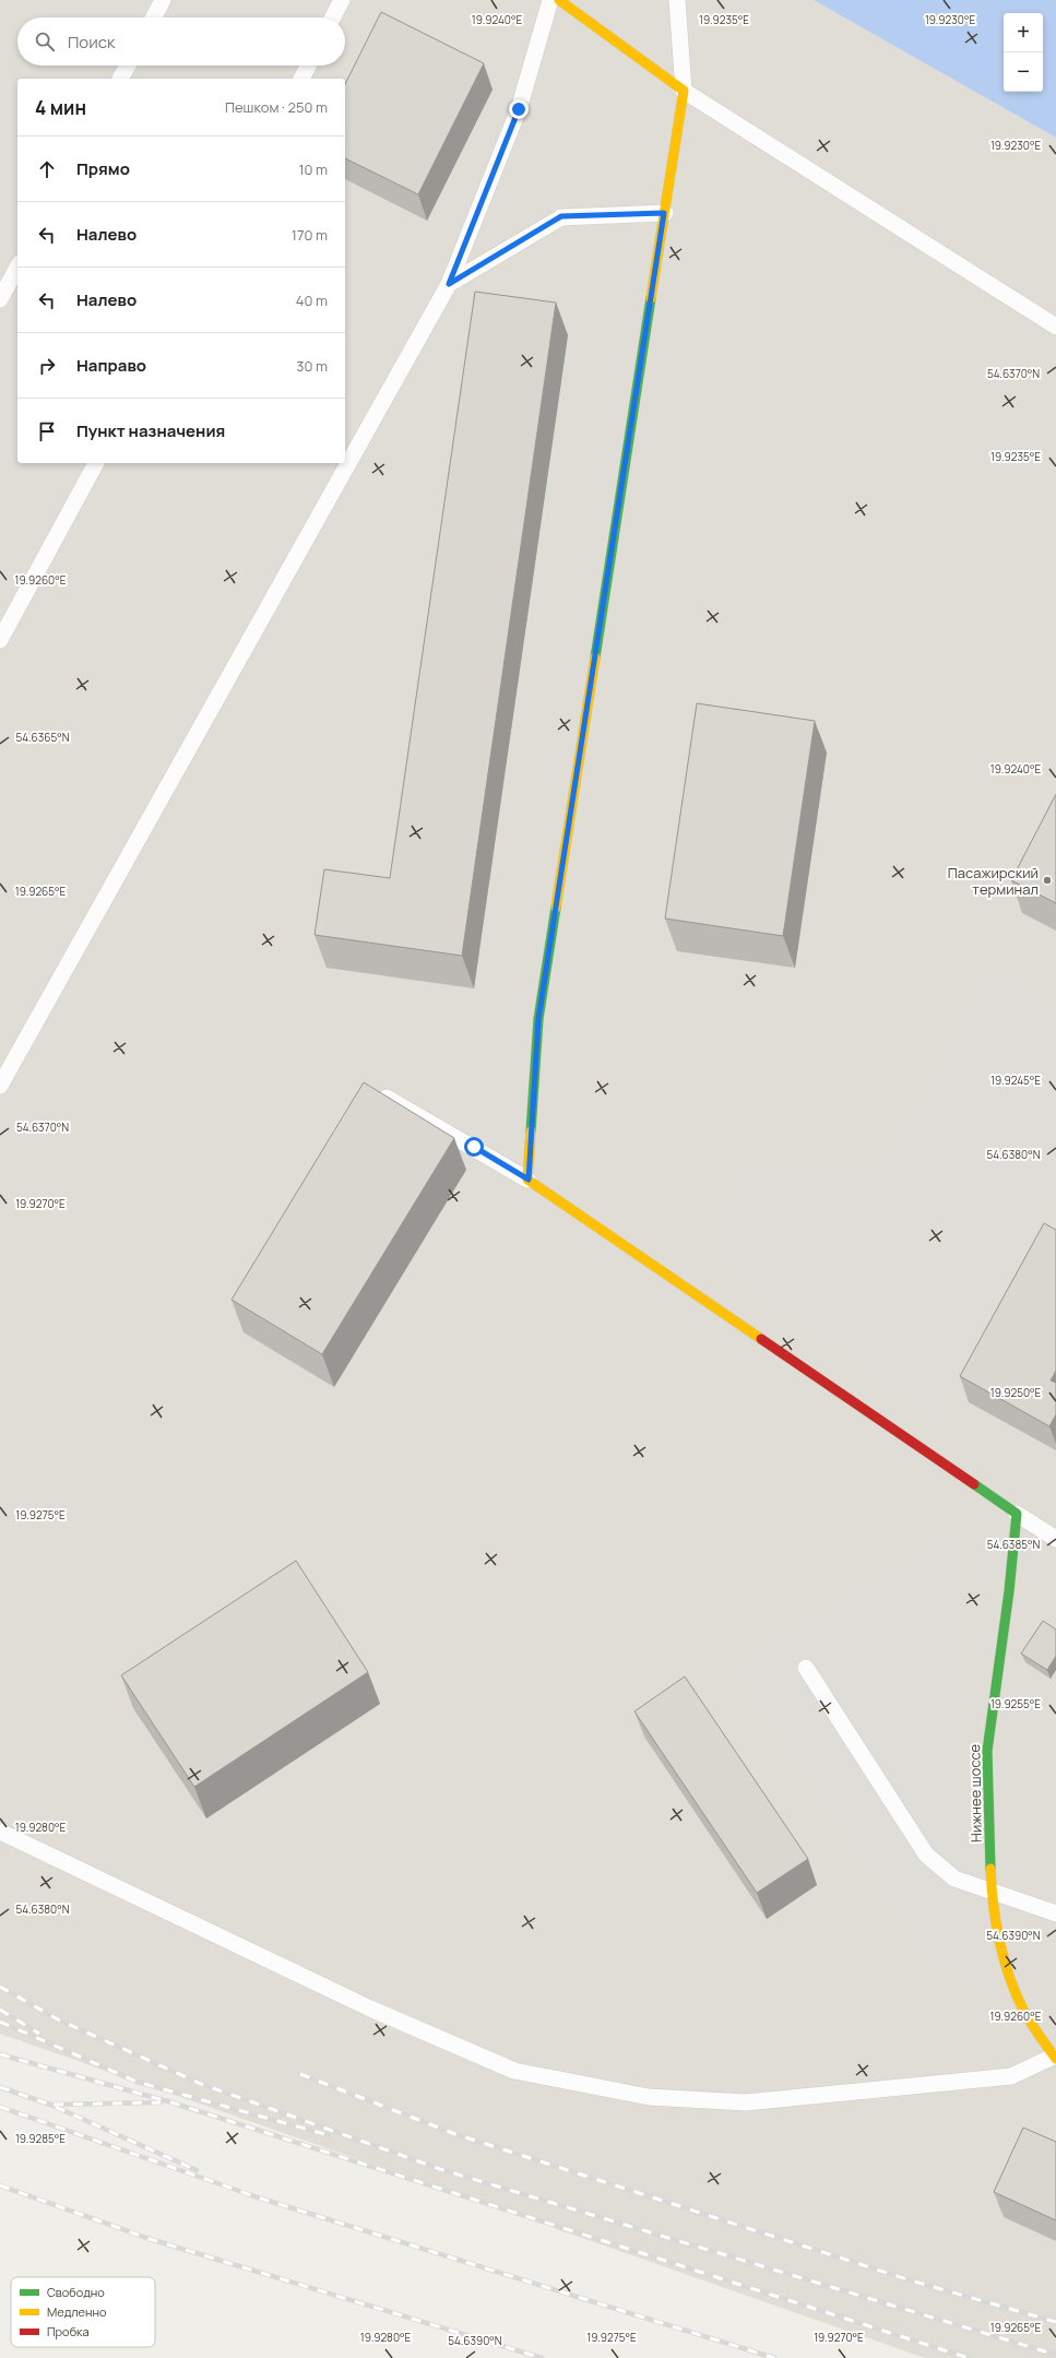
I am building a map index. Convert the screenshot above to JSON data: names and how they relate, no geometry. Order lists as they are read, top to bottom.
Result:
{
  "streets": {
    "main road": ["Нижнее шоссе"]
  },
  "places": ["Пасажирский терминал"],
  "legend": ["Свободно", "Медленно", "Пробка"],
  "page": {
    "map_buttons": ["+", "−"],
    "search": "Поиск",
    "heading": ["4 мин", "Пешком · 250 m"],
    "list": [
      ["Прямо", "10 m"],
      ["Налево", "170 m"],
      ["Налево", "40 m"],
      ["Направо", "30 m"],
      "Пункт назначения"
    ]
  },
  "coordinates": [
    "19.9240°E",
    "19.9235°E",
    "19.9230°E",
    "54.6370°N",
    "19.9260°E",
    "54.6365°N",
    "19.9265°E",
    "19.9245°E",
    "54.6380°N",
    "19.9270°E",
    "19.9250°E",
    "19.9275°E",
    "54.6385°N",
    "19.9255°E",
    "19.9280°E",
    "54.6390°N",
    "19.9285°E"
  ]
}
